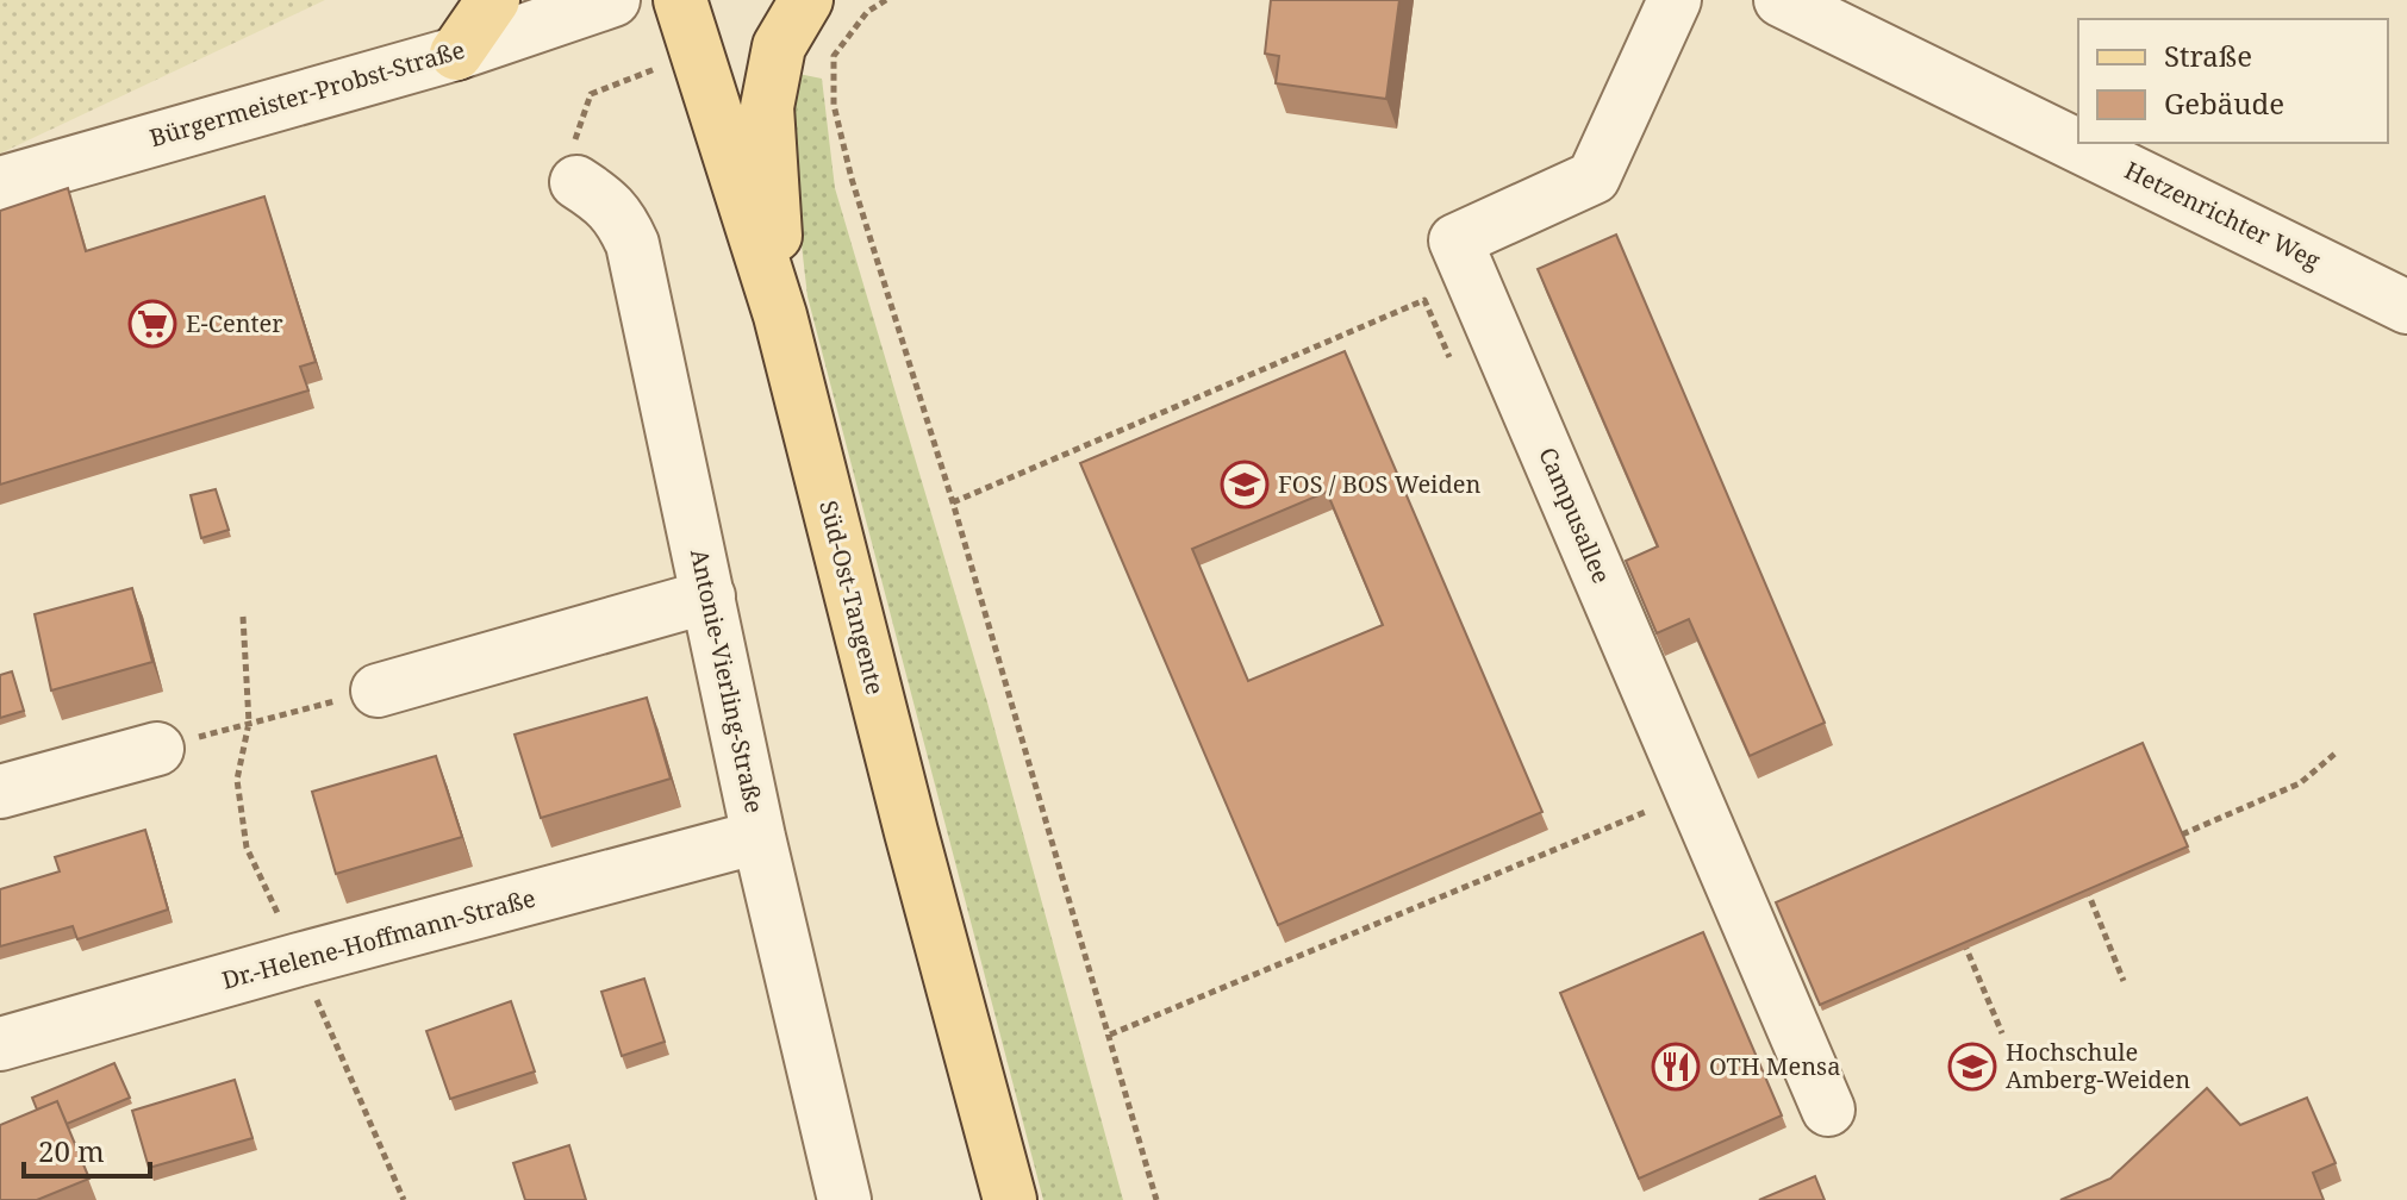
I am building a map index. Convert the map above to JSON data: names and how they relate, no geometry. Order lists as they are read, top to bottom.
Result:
{
  "streets": {
    "main road": ["Süd-Ost-Tangente"],
    "street": [
      "Bürgermeister-Probst-Straße",
      "Hetzenrichter Weg",
      "Campusallee",
      "Antonie-Vierling-Straße",
      "Dr.-Helene-Hoffmann-Straße"
    ]
  },
  "crossings": [
    ["Antonie-Vierling-Straße", "Dr.-Helene-Hoffmann-Straße"]
  ],
  "places": {
    "supermarket": ["E-Center"],
    "school or university": ["FOS / BOS Weiden", "Hochschule Amberg-Weiden"],
    "restaurant": ["OTH Mensa"]
  },
  "legend": ["Straße", "Gebäude"],
  "scale_bar": "20 m"
}
